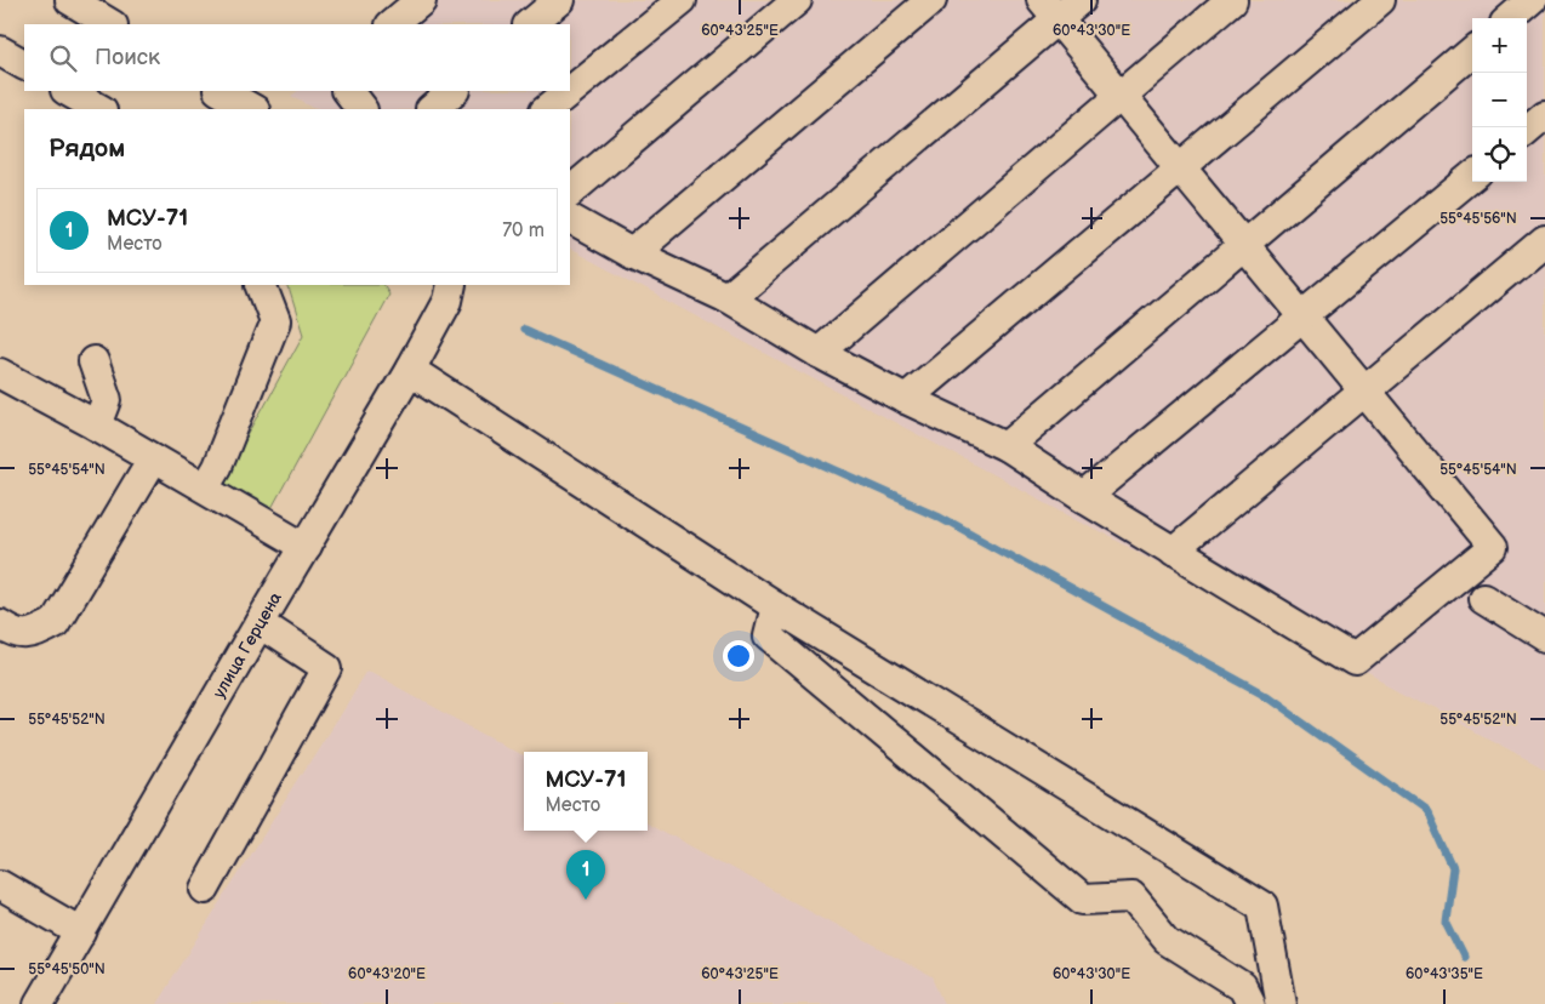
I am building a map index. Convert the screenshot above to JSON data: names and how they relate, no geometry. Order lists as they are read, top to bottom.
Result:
{
  "streets": {
    "street": ["улица Герцена"]
  },
  "page": {
    "map_buttons": ["+", "−"],
    "search": "Поиск",
    "heading": "Рядом",
    "list": [
      {
        "mark": "1",
        "name": "МСУ-71",
        "note": "Место",
        "value": "70 m"
      }
    ],
    "popup": ["МСУ-71", "Место"],
    "pins": "1"
  },
  "coordinates": [
    "60°43'25\"E",
    "60°43'30\"E",
    "55°45'56\"N",
    "55°45'54\"N",
    "55°45'52\"N",
    "55°45'50\"N",
    "60°43'20\"E",
    "60°43'35\"E"
  ]
}
